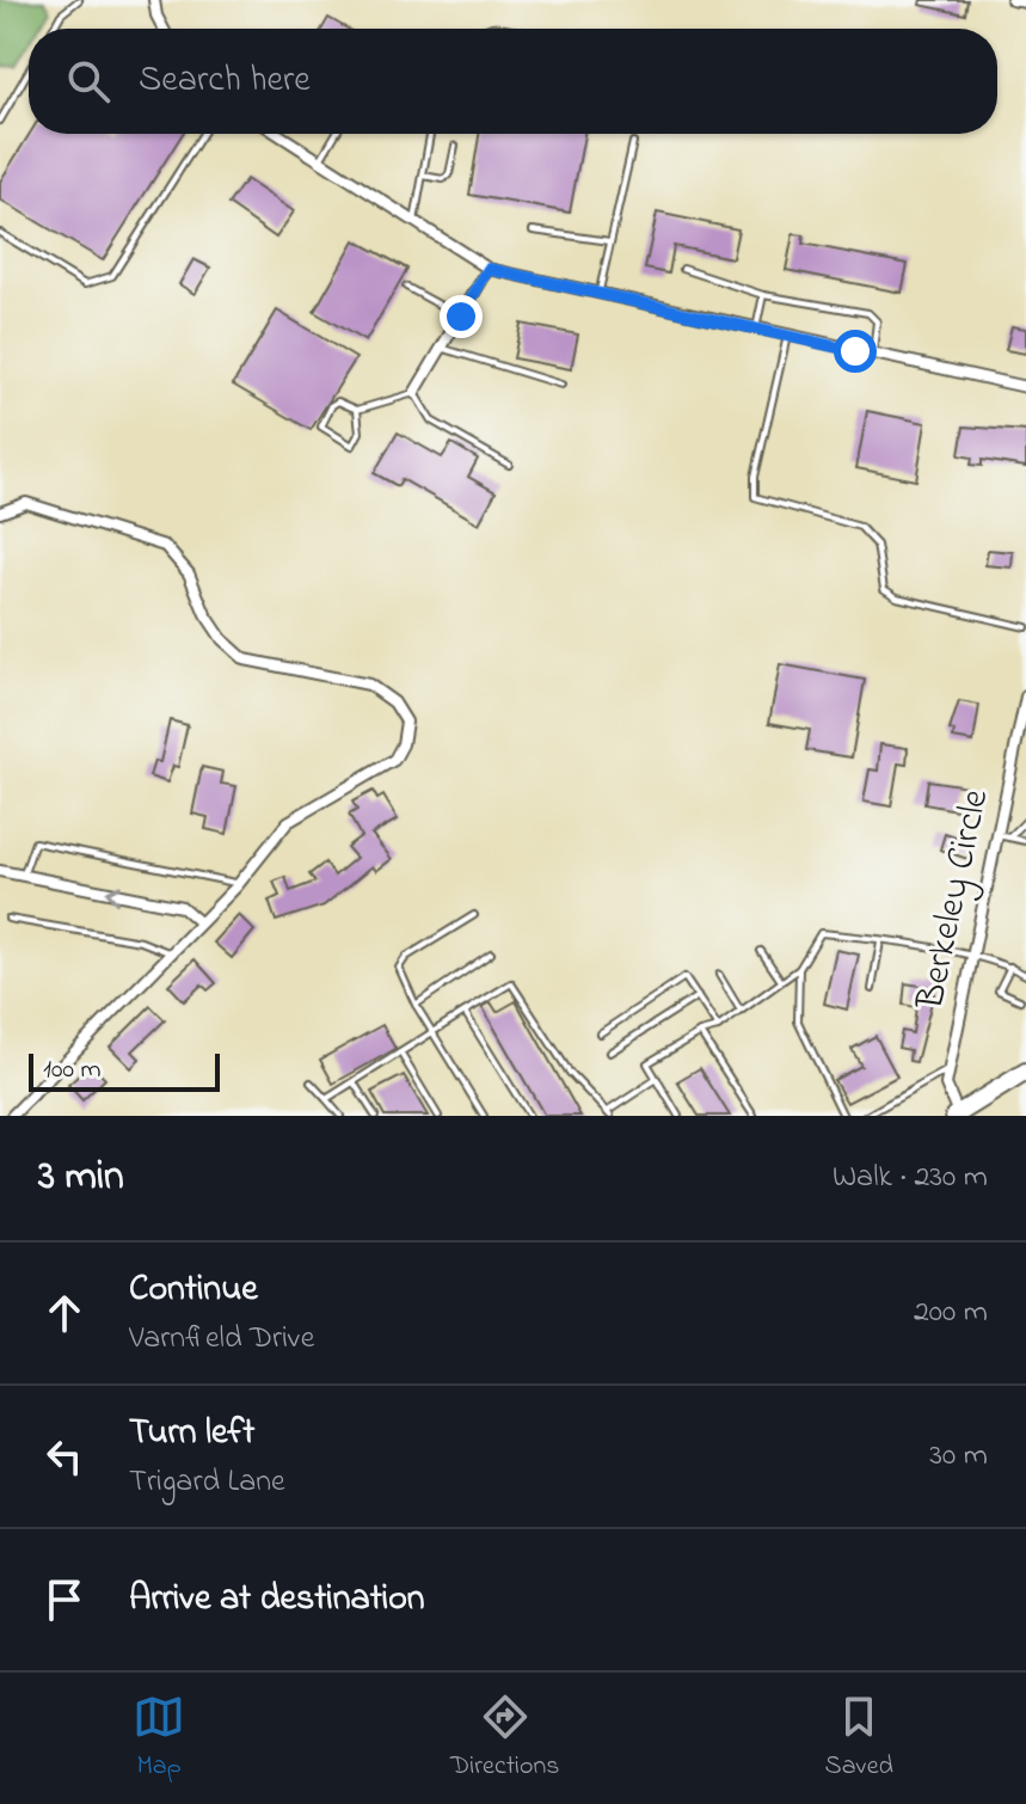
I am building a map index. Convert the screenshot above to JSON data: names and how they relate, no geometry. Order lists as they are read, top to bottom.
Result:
{
  "streets": {
    "street": ["Berkeley Circle"]
  },
  "scale_bar": "100 m",
  "page": {
    "search": "Search here",
    "scale": "100 m",
    "heading": ["3 min", "Walk · 230 m"],
    "list": [
      ["Continue", "Varnfield Drive", "200 m"],
      ["Turn left", "Trigard Lane", "30 m"],
      "Arrive at destination"
    ],
    "nav": ["Map", "Directions", "Saved"]
  }
}
